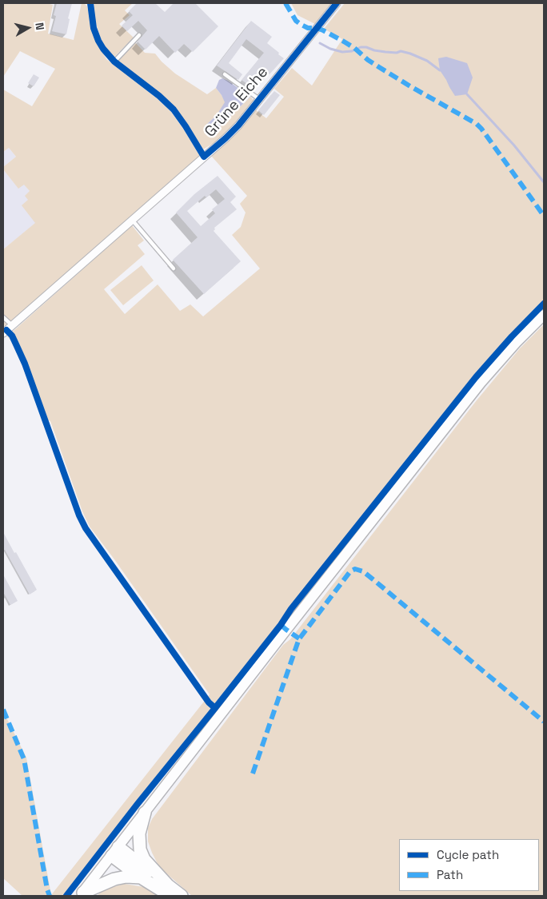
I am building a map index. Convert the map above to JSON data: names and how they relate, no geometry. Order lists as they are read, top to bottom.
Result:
{
  "streets": {
    "street": ["Grüne Eiche"]
  },
  "legend": ["Cycle path", "Path"],
  "north": "right"
}
